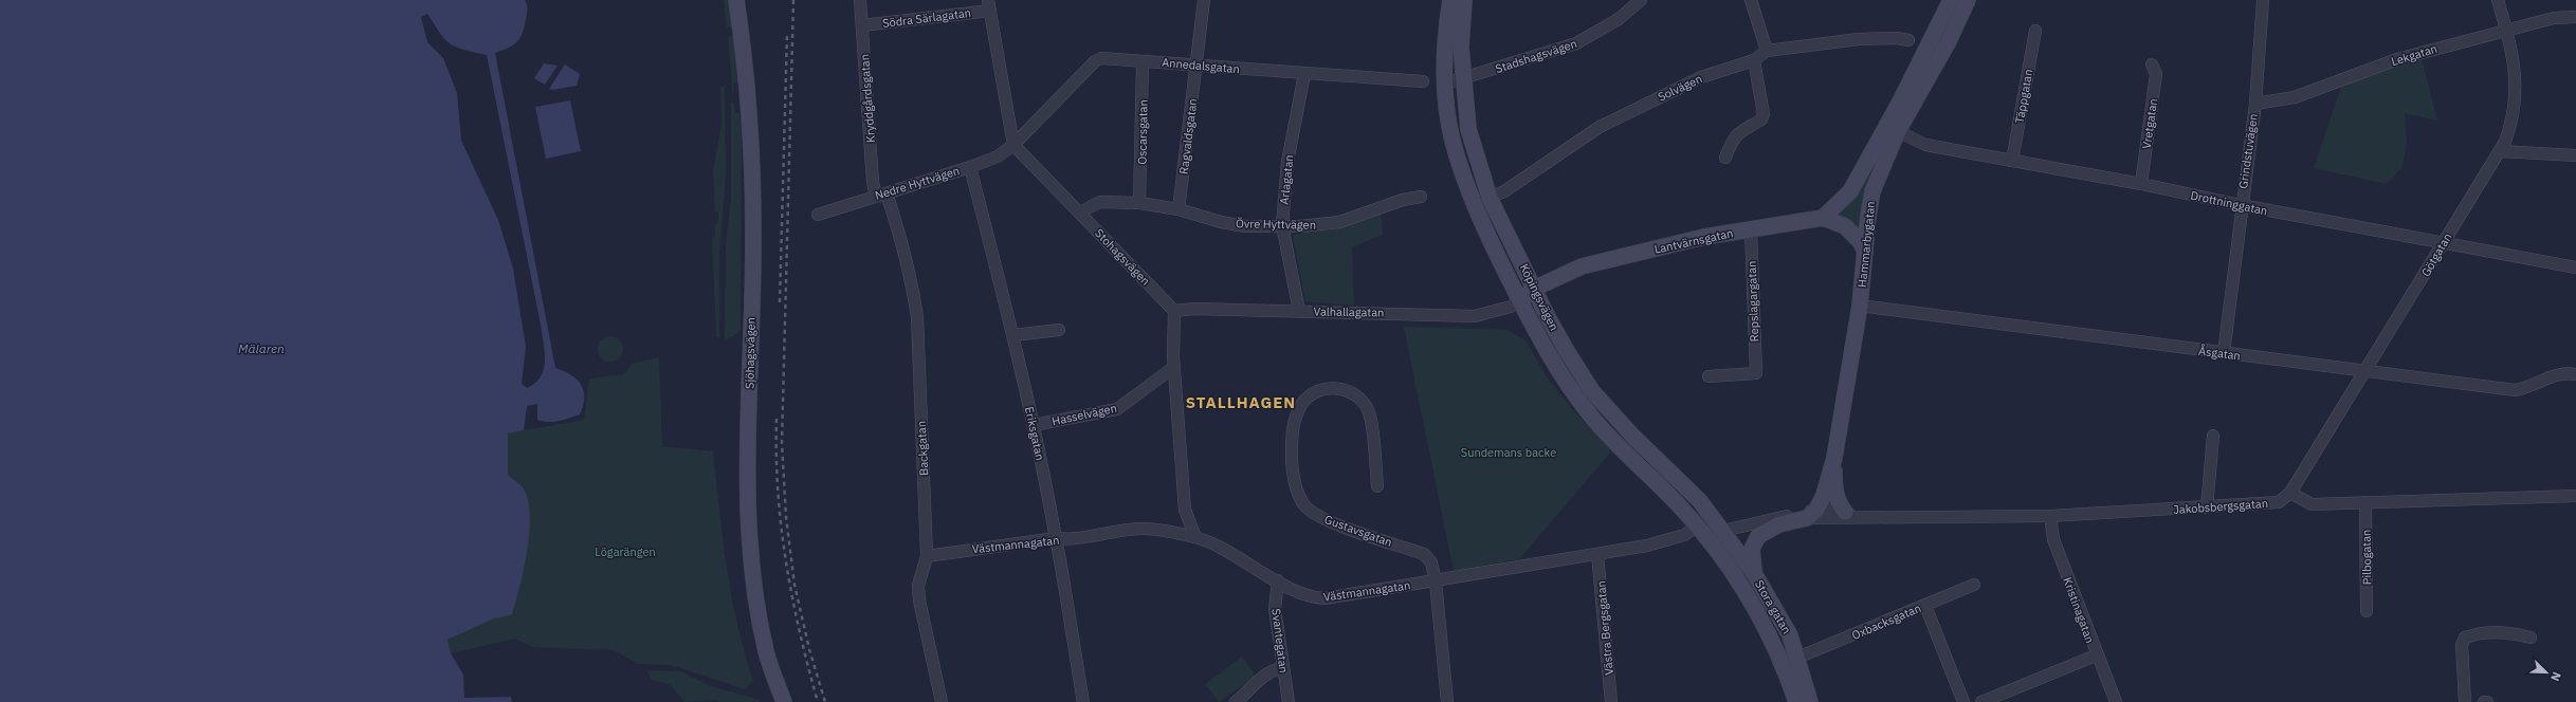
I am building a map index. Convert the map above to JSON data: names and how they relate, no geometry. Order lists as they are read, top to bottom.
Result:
{
  "streets": {
    "main road": [
      "Lantvärnsgatan",
      "Hammarbygatan",
      "Köpingsvägen",
      "Sjöhagsvägen",
      "Stora gatan"
    ],
    "street": [
      "Södra Särlagatan",
      "Lekgatan",
      "Stadshagsvägen",
      "Annedalsgatan",
      "Solvägen",
      "Täppgatan",
      "Kryddgårdsgatan",
      "Vretgatan",
      "Oscarsgatan",
      "Ragvaldsgatan",
      "Grindstuvägen",
      "Arlagatan",
      "Nedre Hyttvägen",
      "Drottninggatan",
      "Övre Hyttvägen",
      "Götgatan",
      "Stohagsvägen",
      "Repslagargatan",
      "Valhallagatan",
      "Åsgatan",
      "Hasselvägen",
      "Eriksgatan",
      "Backgatan",
      "Jakobsbergsgatan",
      "Gustavsgatan",
      "Västmannagatan",
      "Pilbogatan",
      "Kristinagatan",
      "Oxbacksgatan",
      "Västra Bergsgatan",
      "Svantegatan"
    ]
  },
  "crossings": [
    ["Södra Särlagatan", "Kryddgårdsgatan"],
    ["Lekgatan", "Grindstuvägen"],
    ["Lekgatan", "Götgatan"],
    ["Stadshagsvägen", "Köpingsvägen"],
    ["Annedalsgatan", "Oscarsgatan"],
    ["Annedalsgatan", "Ragvaldsgatan"],
    ["Annedalsgatan", "Arlagatan"],
    ["Annedalsgatan", "Nedre Hyttvägen"],
    ["Annedalsgatan", "Stohagsvägen"],
    ["Solvägen", "Köpingsvägen"],
    ["Täppgatan", "Drottninggatan"],
    ["Kryddgårdsgatan", "Nedre Hyttvägen"],
    ["Kryddgårdsgatan", "Backgatan"],
    ["Vretgatan", "Drottninggatan"],
    ["Oscarsgatan", "Övre Hyttvägen"],
    ["Ragvaldsgatan", "Övre Hyttvägen"],
    ["Grindstuvägen", "Drottninggatan"],
    ["Grindstuvägen", "Åsgatan"],
    ["Arlagatan", "Övre Hyttvägen"],
    ["Arlagatan", "Valhallagatan"],
    ["Nedre Hyttvägen", "Stohagsvägen"],
    ["Nedre Hyttvägen", "Eriksgatan"],
    ["Nedre Hyttvägen", "Backgatan"],
    ["Drottninggatan", "Hammarbygatan"],
    ["Drottninggatan", "Götgatan"],
    ["Övre Hyttvägen", "Stohagsvägen"],
    ["Lantvärnsgatan", "Hammarbygatan"],
    ["Lantvärnsgatan", "Köpingsvägen"],
    ["Lantvärnsgatan", "Repslagargatan"],
    ["Lantvärnsgatan", "Valhallagatan"],
    ["Hammarbygatan", "Åsgatan"],
    ["Hammarbygatan", "Jakobsbergsgatan"],
    ["Götgatan", "Åsgatan"],
    ["Götgatan", "Jakobsbergsgatan"],
    ["Stohagsvägen", "Valhallagatan"],
    ["Köpingsvägen", "Valhallagatan"],
    ["Köpingsvägen", "Jakobsbergsgatan"],
    ["Köpingsvägen", "Västmannagatan"],
    ["Köpingsvägen", "Stora gatan"],
    ["Hasselvägen", "Eriksgatan"],
    ["Eriksgatan", "Västmannagatan"],
    ["Backgatan", "Västmannagatan"],
    ["Jakobsbergsgatan", "Stora gatan"],
    ["Jakobsbergsgatan", "Kristinagatan"],
    ["Gustavsgatan", "Västmannagatan"],
    ["Västmannagatan", "Västra Bergsgatan"],
    ["Västmannagatan", "Svantegatan"],
    ["Stora gatan", "Oxbacksgatan"]
  ],
  "districts": ["STALLHAGEN"],
  "water": ["Mälaren"],
  "parks": ["Sundemans backe", "Lögarängen"],
  "north": "bottom right"
}
